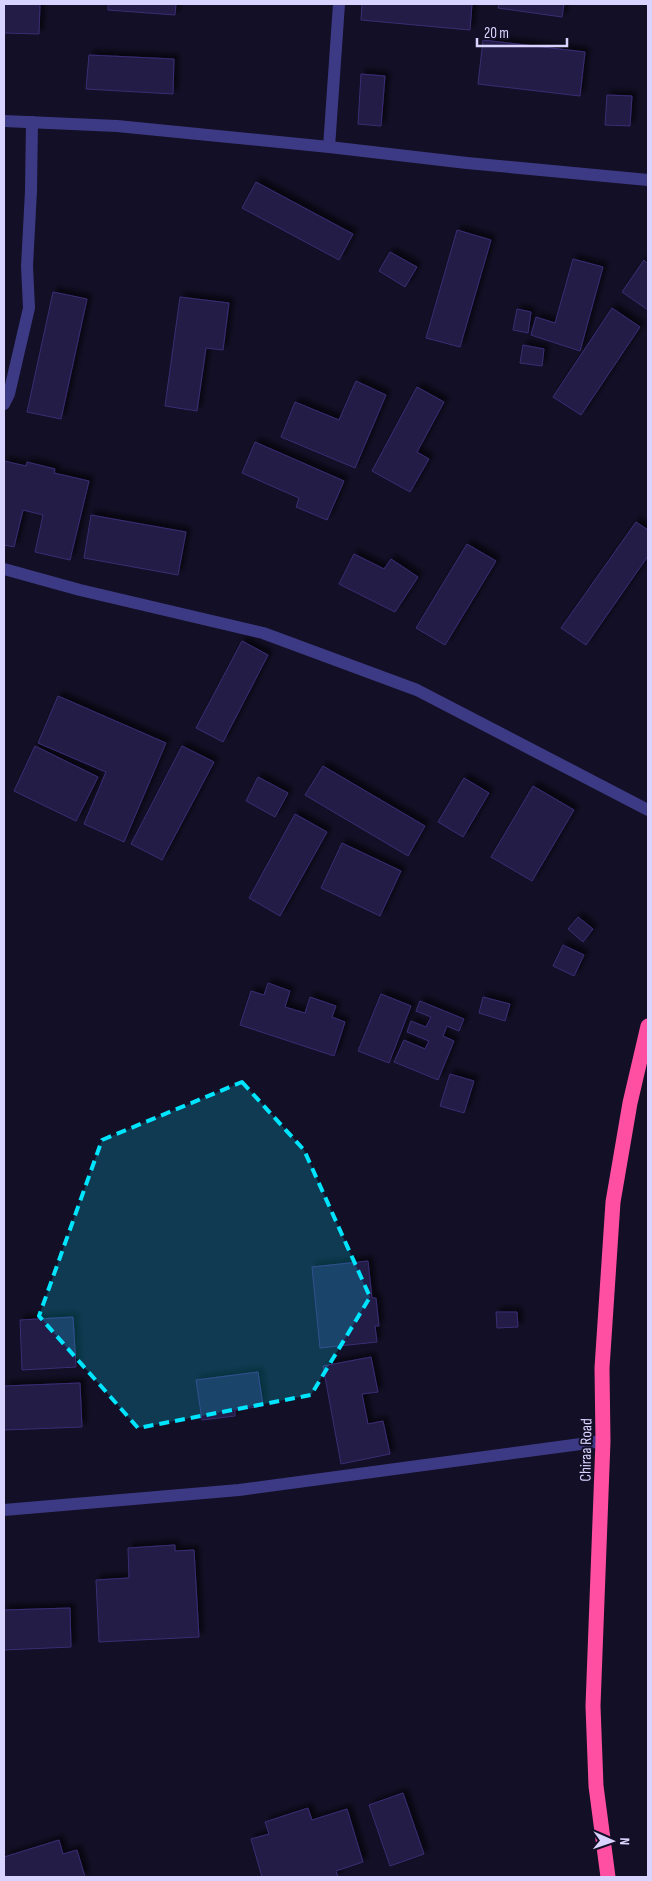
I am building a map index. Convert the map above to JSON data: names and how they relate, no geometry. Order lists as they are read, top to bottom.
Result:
{
  "streets": {
    "highway": ["Chiraa Road"]
  },
  "scale_bar": "20 m",
  "north": "right"
}
